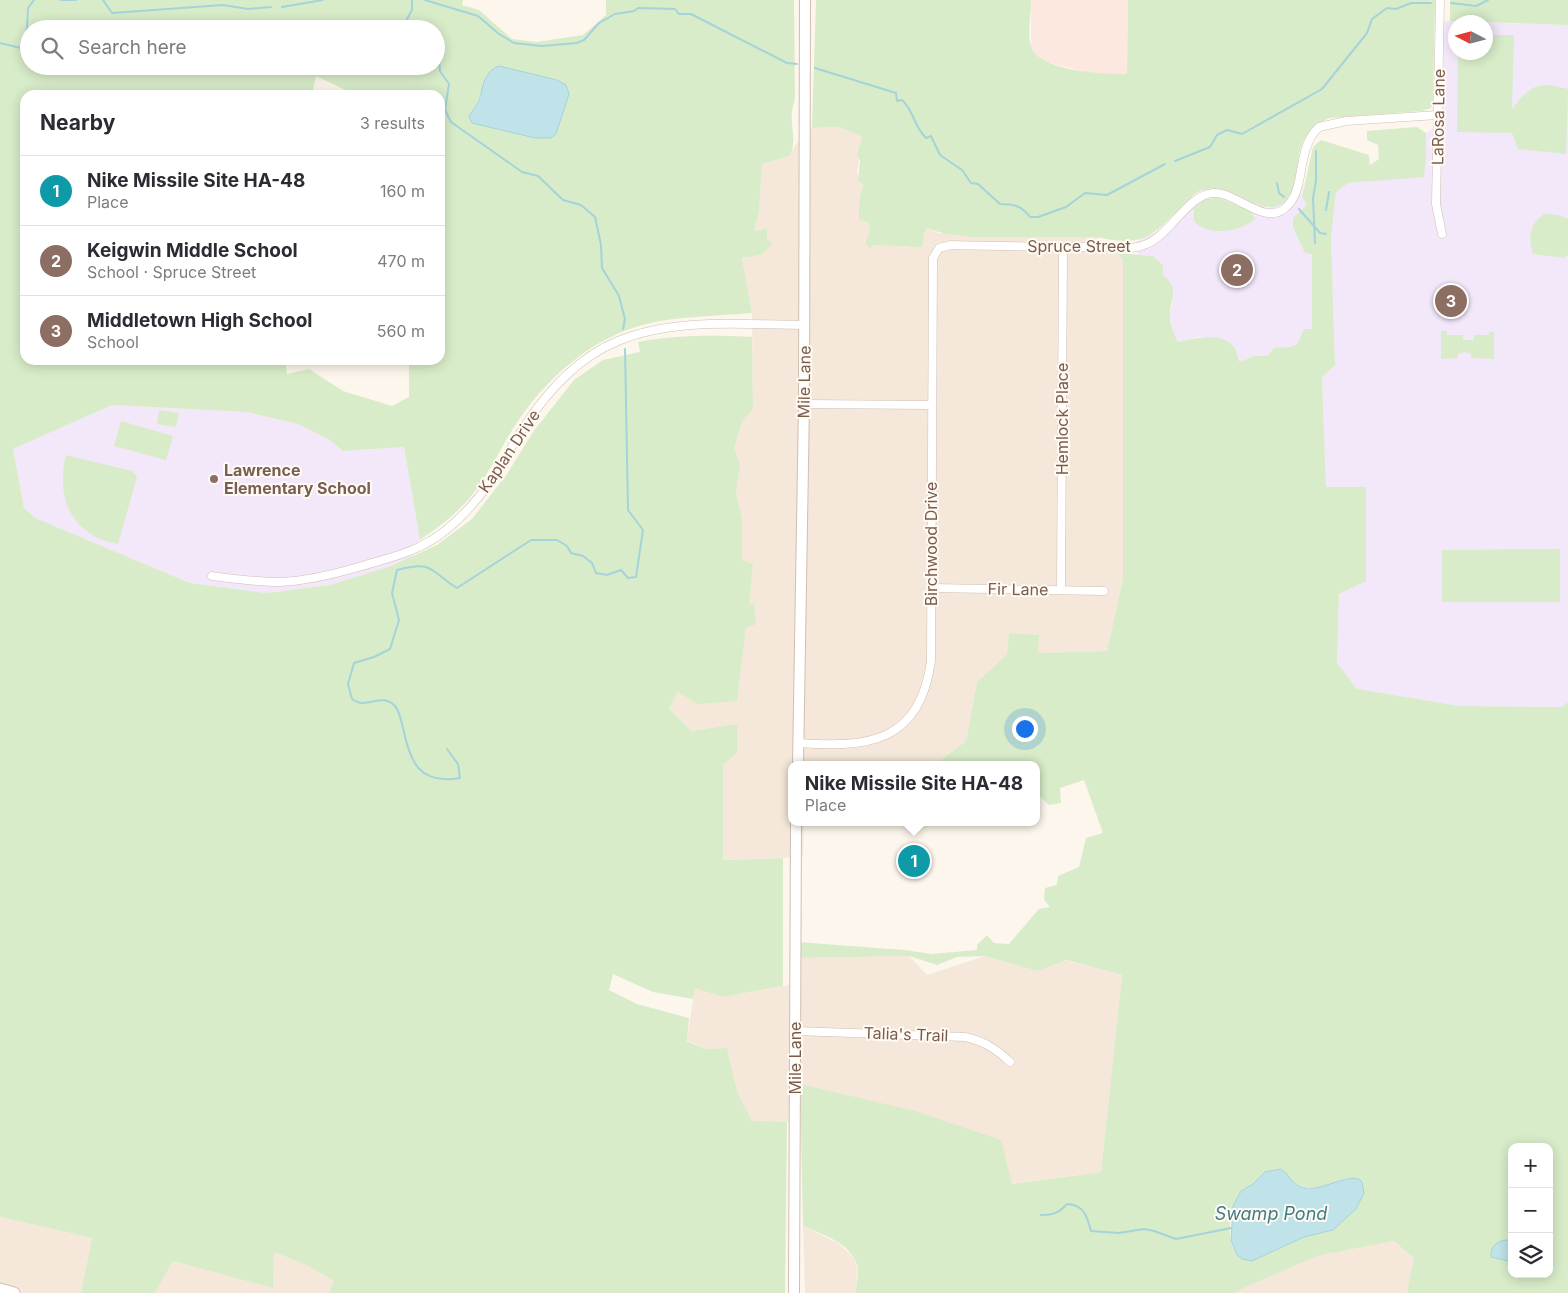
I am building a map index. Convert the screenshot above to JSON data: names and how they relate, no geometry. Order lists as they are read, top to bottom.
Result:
{
  "streets": {
    "street": [
      "LaRosa Lane",
      "Spruce Street",
      "Mile Lane",
      "Hemlock Place",
      "Kaplan Drive",
      "Birchwood Drive",
      "Fir Lane",
      "Talia's Trail"
    ]
  },
  "crossings": [
    ["LaRosa Lane", "Spruce Street"],
    ["Spruce Street", "Hemlock Place"],
    ["Spruce Street", "Birchwood Drive"],
    ["Mile Lane", "Kaplan Drive"],
    ["Mile Lane", "Birchwood Drive"],
    ["Mile Lane", "Talia's Trail"],
    ["Hemlock Place", "Fir Lane"],
    ["Birchwood Drive", "Fir Lane"]
  ],
  "water": ["Swamp Pond"],
  "places": ["Lawrence Elementary School"],
  "north": "left",
  "page": {
    "search": "Search here",
    "heading": ["Nearby", "3 results"],
    "list": [
      {
        "mark": "1",
        "name": "Nike Missile Site HA-48",
        "note": "Place",
        "value": "160 m"
      },
      {
        "mark": "2",
        "name": "Keigwin Middle School",
        "note": "School · Spruce Street",
        "value": "470 m"
      },
      {
        "mark": "3",
        "name": "Middletown High School",
        "note": "School",
        "value": "560 m"
      }
    ],
    "pins": ["2", "3", "1"],
    "popup": ["Nike Missile Site HA-48", "Place"],
    "map_buttons": ["+", "−"]
  }
}
